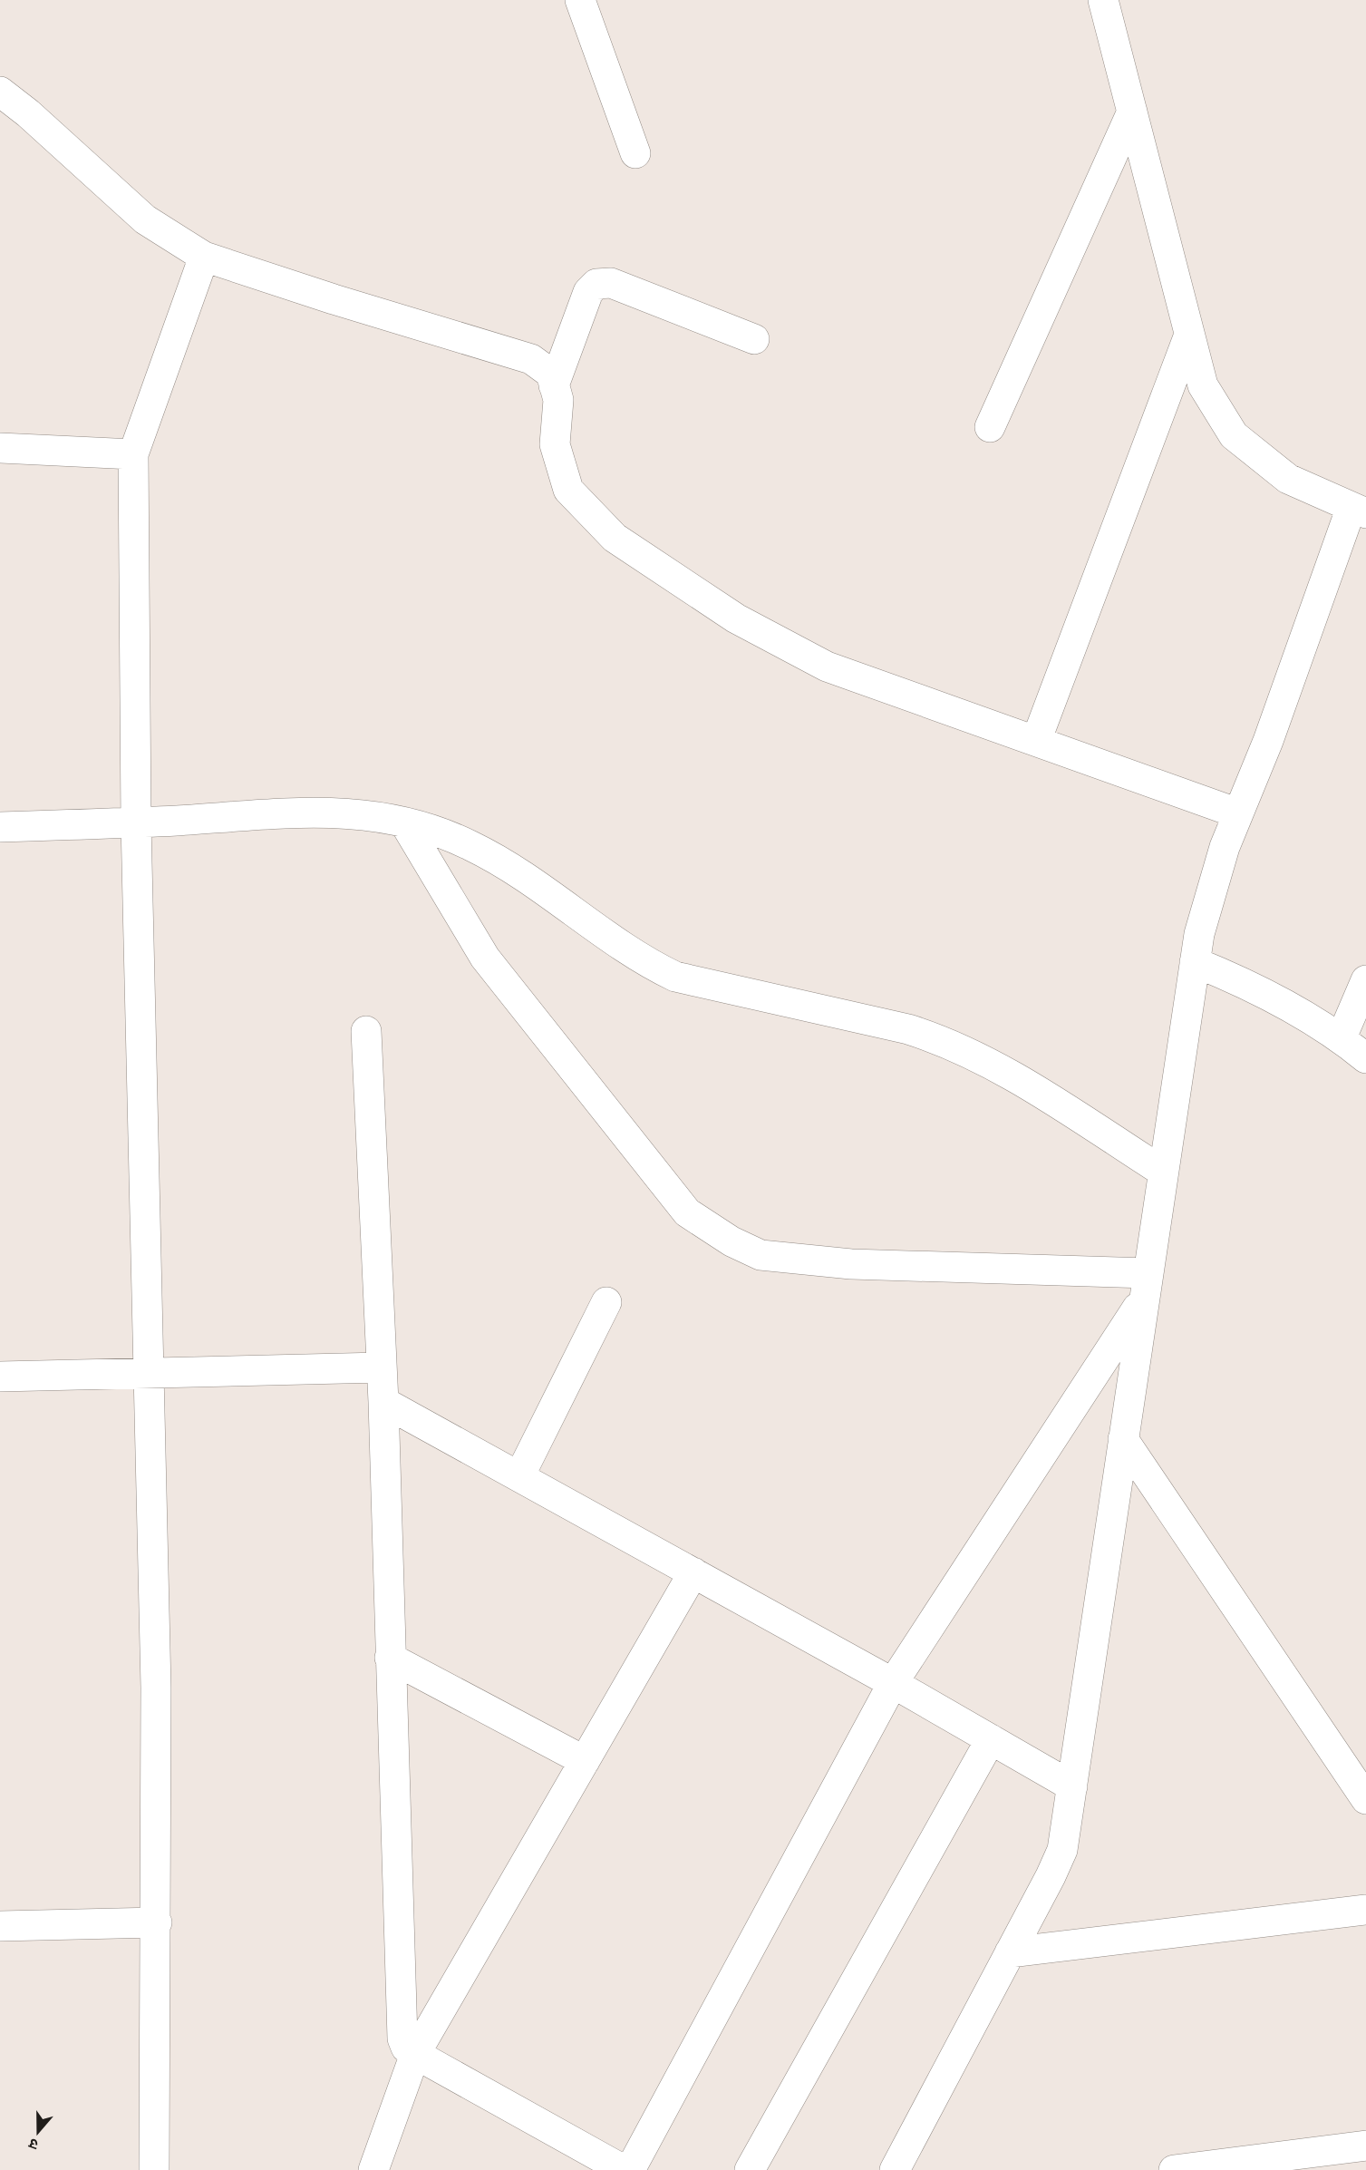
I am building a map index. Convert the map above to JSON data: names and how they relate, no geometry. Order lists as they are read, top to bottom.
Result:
{
  "north": "bottom"
}
